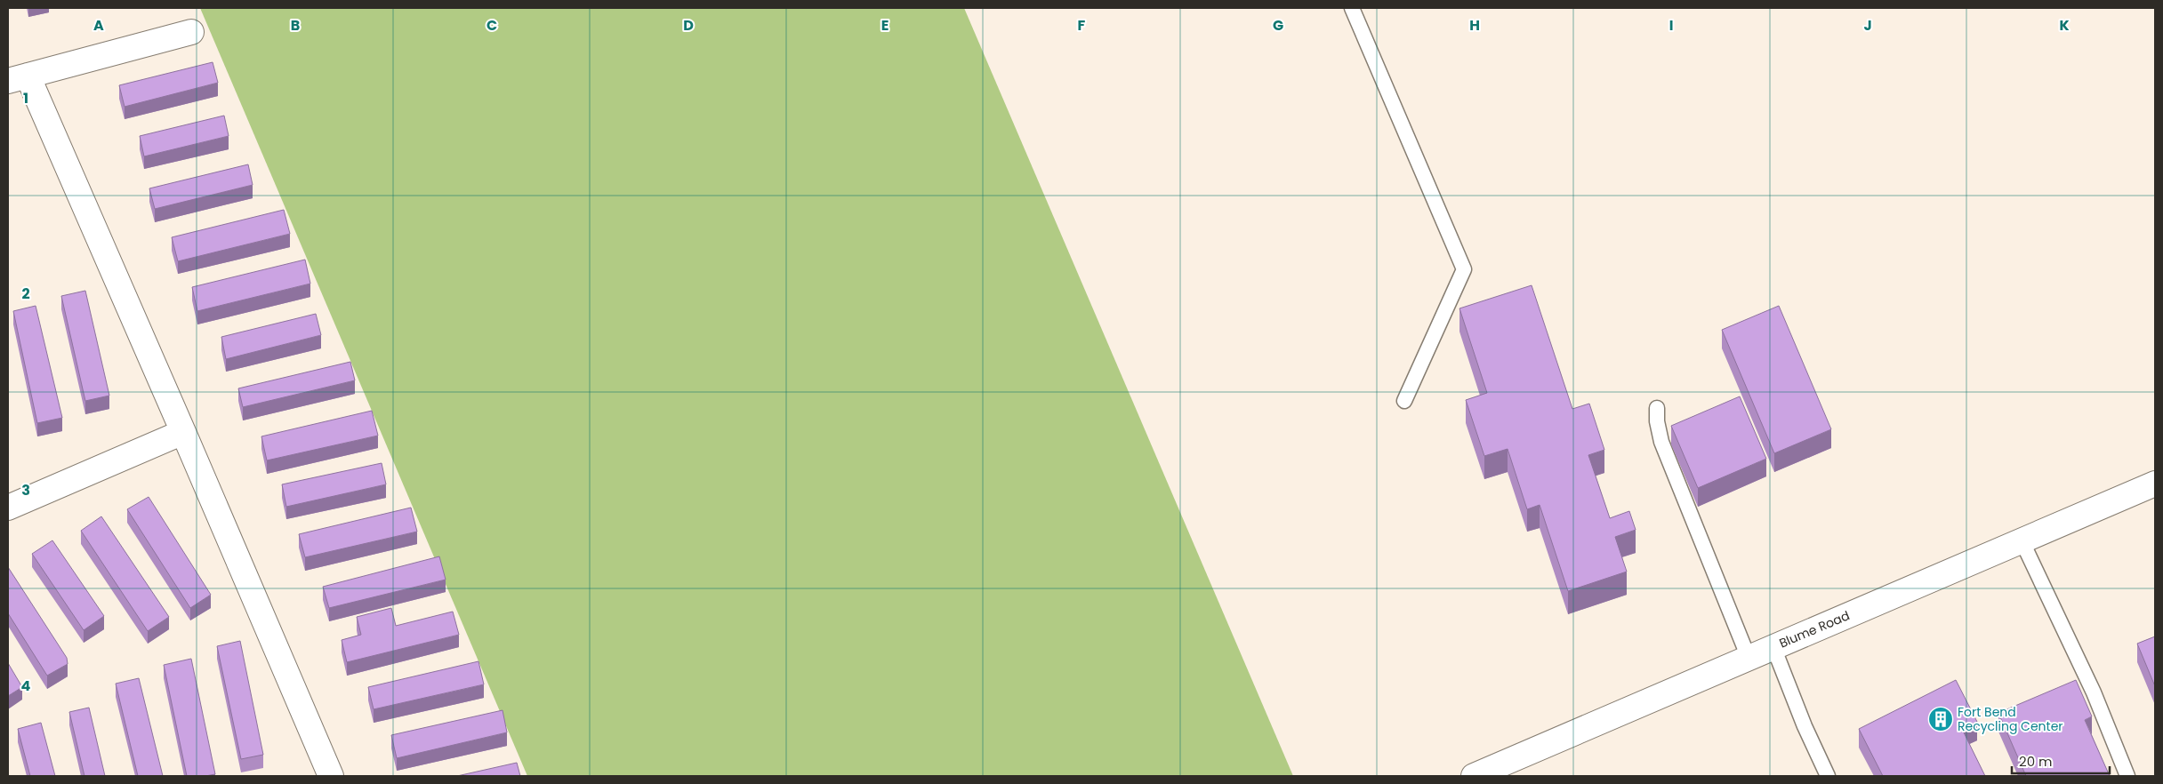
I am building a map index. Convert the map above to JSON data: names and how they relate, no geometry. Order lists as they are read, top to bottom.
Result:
{
  "streets": {
    "street": ["Blume Road"]
  },
  "places": {
    "building": ["Fort Bend Recycling Center"]
  },
  "scale_bar": "20 m",
  "grid": {
    "columns": [
      "A",
      "B",
      "C",
      "D",
      "E",
      "F",
      "G",
      "H",
      "I",
      "J",
      "K"
    ],
    "rows": [
      "1",
      "2",
      "3",
      "4"
    ]
  }
}
